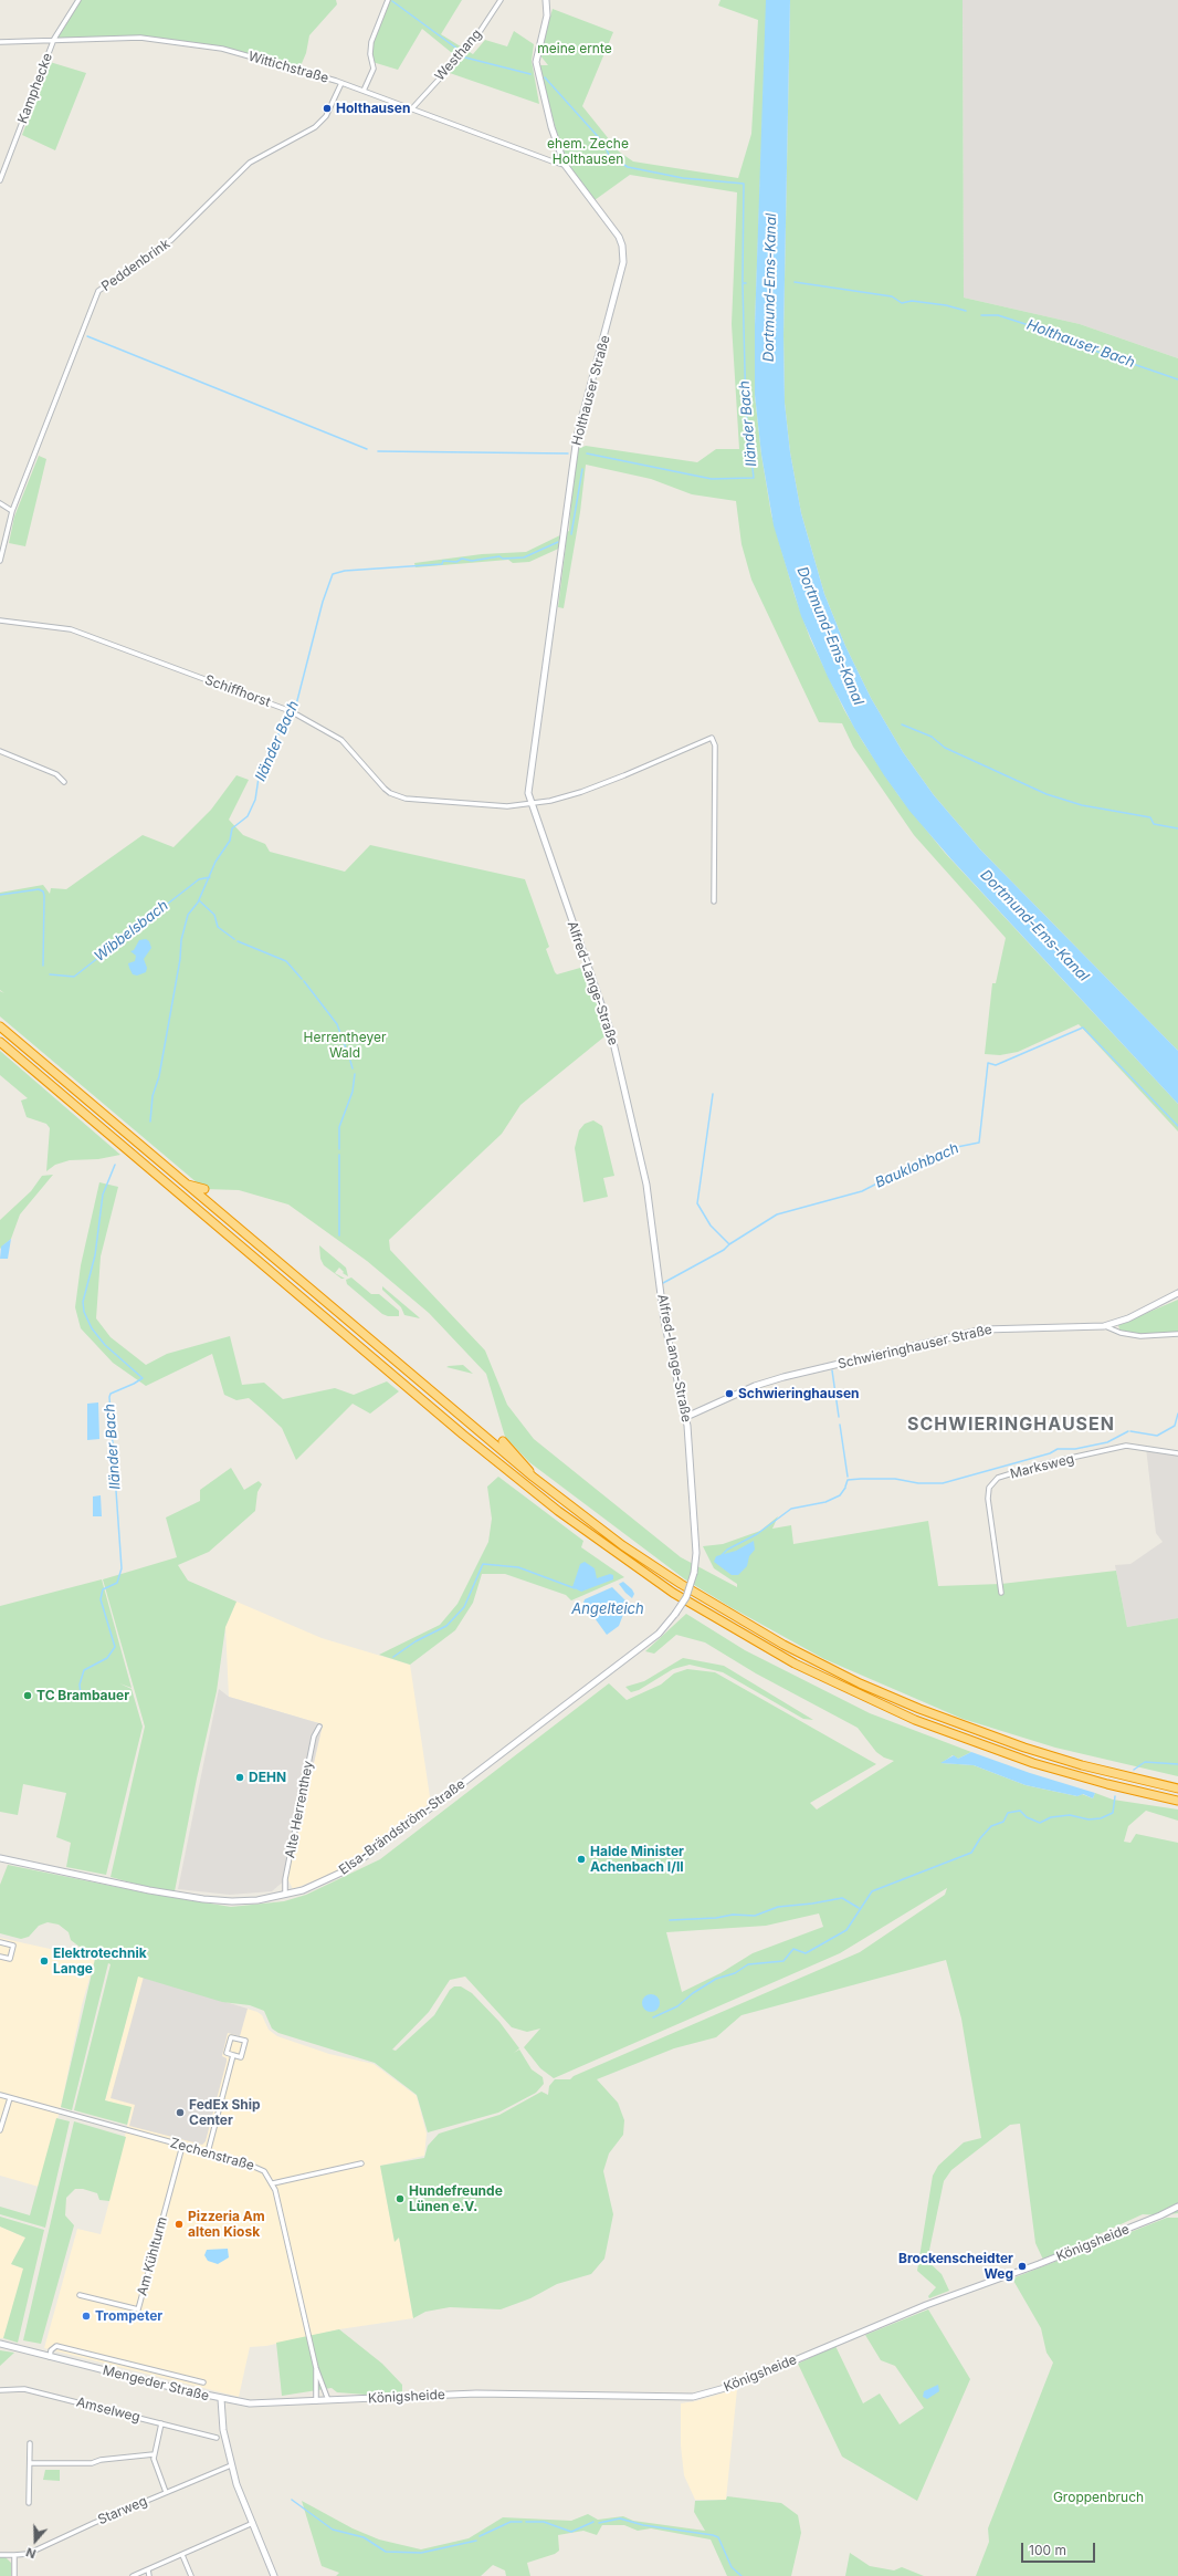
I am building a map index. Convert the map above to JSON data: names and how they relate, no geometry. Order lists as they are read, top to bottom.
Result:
{
  "streets": {
    "street": [
      "Westhang",
      "Wittichstraße",
      "Kamphecke",
      "Peddenbrink",
      "Holthauser Straße",
      "Schiffhorst",
      "Alfred-Lange-Straße",
      "Schwieringhauser Straße",
      "Marksweg",
      "Alte Herrenthey",
      "Elsa-Brändström-Straße",
      "Zechenstraße",
      "Königsheide",
      "Am Kühlturm",
      "Mengeder Straße",
      "Amselweg",
      "Starweg"
    ]
  },
  "crossings": [
    ["Westhang", "Wittichstraße"],
    ["Wittichstraße", "Kamphecke"],
    ["Wittichstraße", "Peddenbrink"],
    ["Wittichstraße", "Holthauser Straße"],
    ["Holthauser Straße", "Schiffhorst"],
    ["Holthauser Straße", "Alfred-Lange-Straße"],
    ["Schiffhorst", "Alfred-Lange-Straße"],
    ["Alfred-Lange-Straße", "Schwieringhauser Straße"],
    ["Alfred-Lange-Straße", "Elsa-Brändström-Straße"],
    ["Alte Herrenthey", "Elsa-Brändström-Straße"],
    ["Zechenstraße", "Am Kühlturm"],
    ["Königsheide", "Mengeder Straße"]
  ],
  "districts": ["SCHWIERINGHAUSEN"],
  "water": [
    "Dortmund-Ems-Kanal",
    "Holthauser Bach",
    "Iländer Bach",
    "Wibbelsbach",
    "Bauklohbach",
    "Angelteich"
  ],
  "parks": [
    "meine ernte",
    "ehem. Zeche Holthausen",
    "Herrentheyer Wald",
    "Groppenbruch"
  ],
  "places": [
    "Holthausen",
    "Schwieringhausen",
    "TC Brambauer",
    "DEHN",
    "Halde Minister Achenbach I/II",
    "Elektrotechnik Lange",
    "FedEx Ship Center",
    "Hundefreunde Lünen e.V.",
    "Pizzeria Am alten Kiosk",
    "Brockenscheidter Weg",
    "Trompeter"
  ],
  "scale_bar": "100 m",
  "north": "bottom"
}
